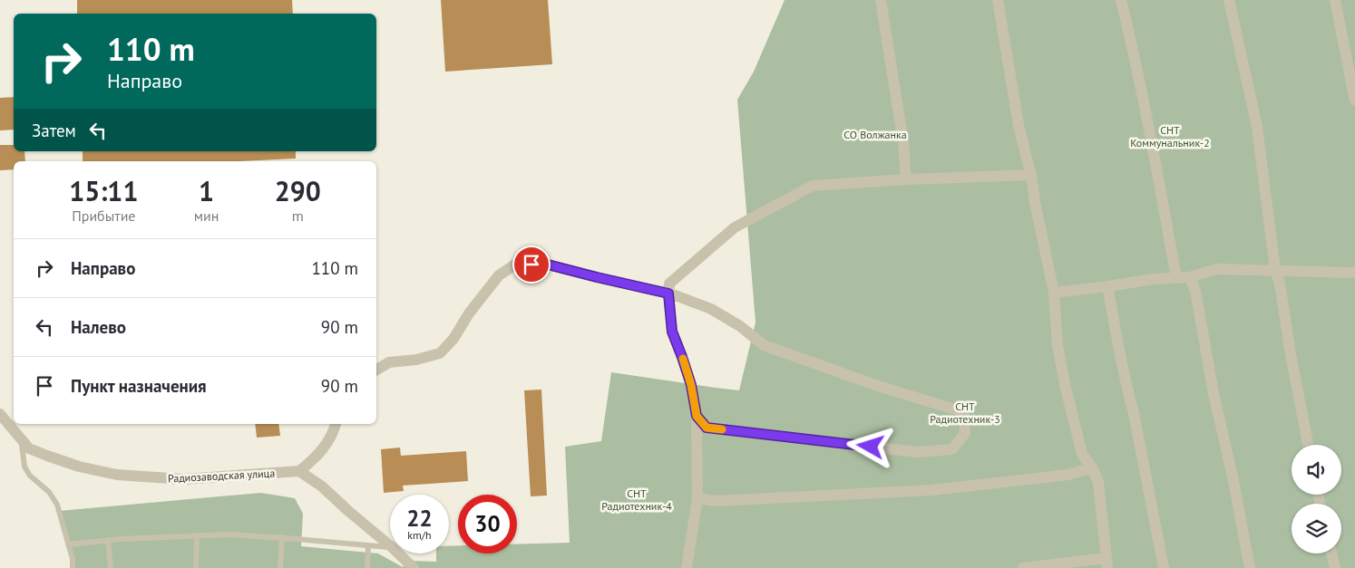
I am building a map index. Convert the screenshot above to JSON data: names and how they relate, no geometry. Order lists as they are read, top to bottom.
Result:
{
  "streets": {
    "street": ["Радиозаводская улица"]
  },
  "parks": [
    "СНТ Коммунальник-2",
    "СО Волжанка",
    "СНТ Радиотехник-3",
    "СНТ Радиотехник-4"
  ],
  "page": {
    "turn": ["110 m", "Направо"],
    "then": "Затем",
    "eta": [
      "15:11",
      "Прибытие",
      "1",
      "мин",
      "290",
      "m"
    ],
    "list": [
      {
        "name": "Направо",
        "value": "110 m"
      },
      {
        "name": "Налево",
        "value": "90 m"
      },
      {
        "name": "Пункт назначения",
        "value": "90 m"
      }
    ],
    "speed": "22 km/h",
    "limit": "30"
  }
}
